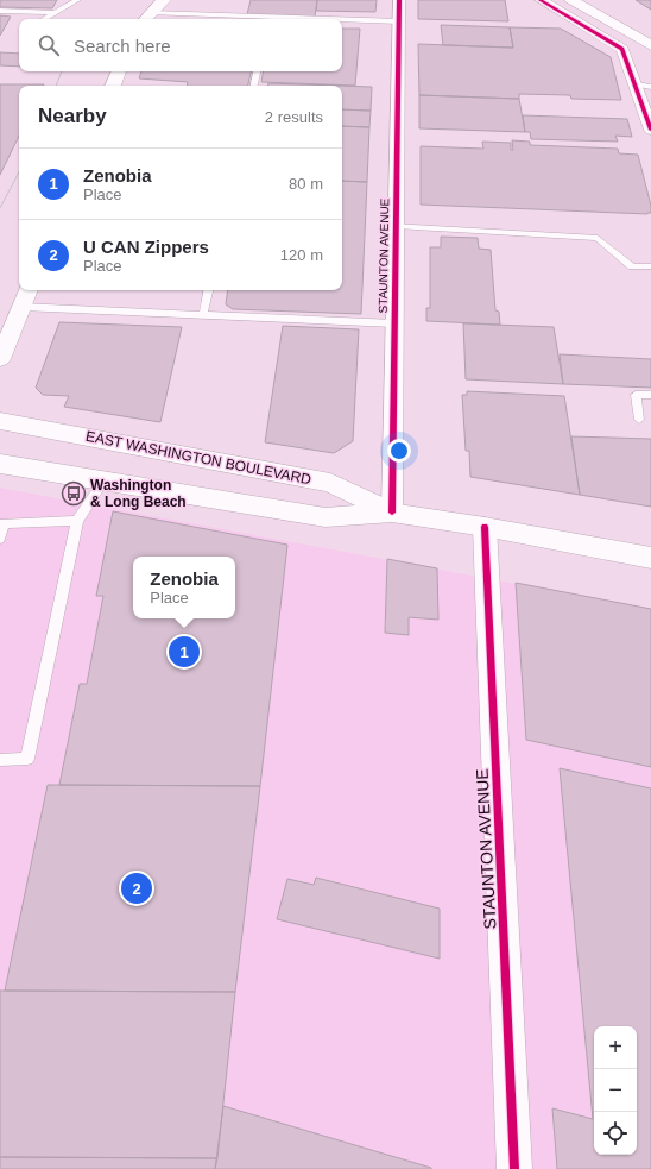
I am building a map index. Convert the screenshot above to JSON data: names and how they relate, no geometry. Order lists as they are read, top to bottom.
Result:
{
  "streets": {
    "main road": ["EAST WASHINGTON BOULEVARD"],
    "street": ["STAUNTON AVENUE"]
  },
  "crossings": [
    ["STAUNTON AVENUE", "EAST WASHINGTON BOULEVARD"]
  ],
  "places": {
    "bus stop": ["Washington & Long Beach"]
  },
  "page": {
    "search": "Search here",
    "heading": ["Nearby", "2 results"],
    "list": [
      {
        "mark": "1",
        "name": "Zenobia",
        "note": "Place",
        "value": "80 m"
      },
      {
        "mark": "2",
        "name": "U CAN Zippers",
        "note": "Place",
        "value": "120 m"
      }
    ],
    "popup": ["Zenobia", "Place"],
    "pins": ["1", "2"],
    "map_buttons": ["+", "−"]
  }
}
